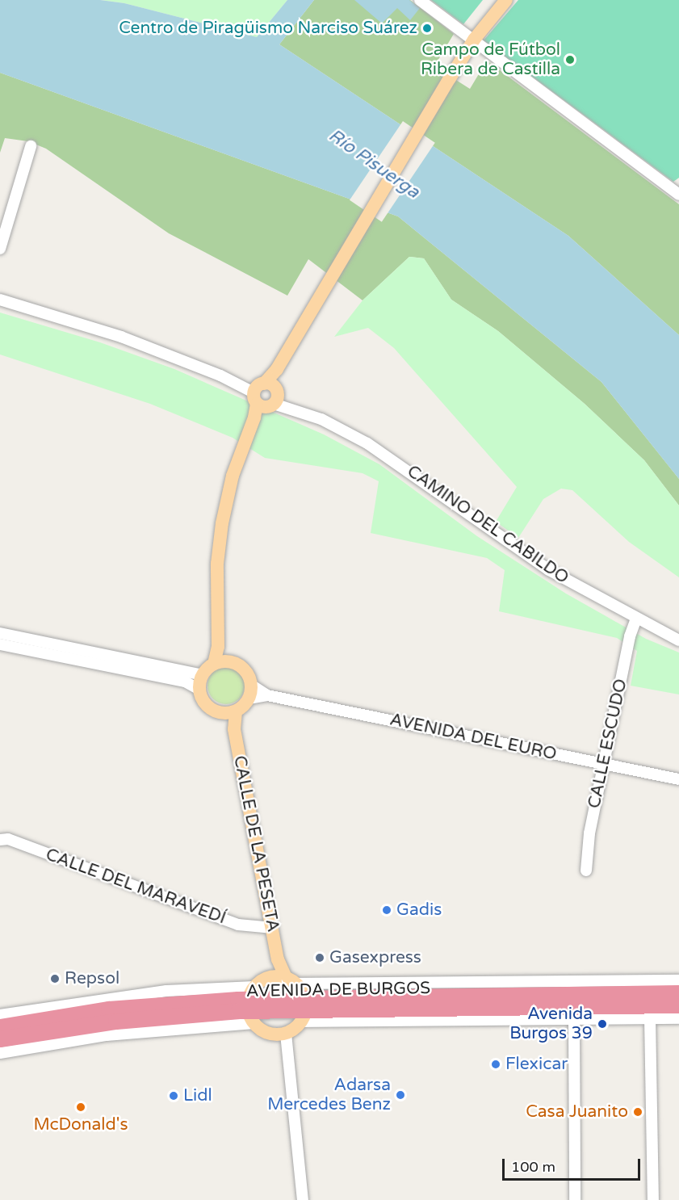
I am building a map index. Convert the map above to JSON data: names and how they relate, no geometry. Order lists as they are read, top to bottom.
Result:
{
  "streets": {
    "highway": ["AVENIDA DE BURGOS"],
    "main road": ["CALLE DE LA PESETA"],
    "street": [
      "CAMINO DEL CABILDO",
      "AVENIDA DEL EURO",
      "CALLE ESCUDO",
      "CALLE DEL MARAVEDÍ"
    ]
  },
  "crossings": [
    ["CAMINO DEL CABILDO", "CALLE ESCUDO"],
    ["AVENIDA DEL EURO", "CALLE ESCUDO"],
    ["AVENIDA DEL EURO", "CALLE DE LA PESETA"],
    ["CALLE DE LA PESETA", "CALLE DEL MARAVEDÍ"],
    ["CALLE DE LA PESETA", "AVENIDA DE BURGOS"]
  ],
  "water": ["Río Pisuerga"],
  "places": [
    "Centro de Piragüismo Narciso Suárez",
    "Campo de Fútbol Ribera de Castilla",
    "Gadis",
    "Gasexpress",
    "Repsol",
    "Avenida Burgos 39",
    "Flexicar",
    "Adarsa Mercedes Benz",
    "Lidl",
    "McDonald's",
    "Casa Juanito"
  ],
  "scale_bar": "100 m"
}
